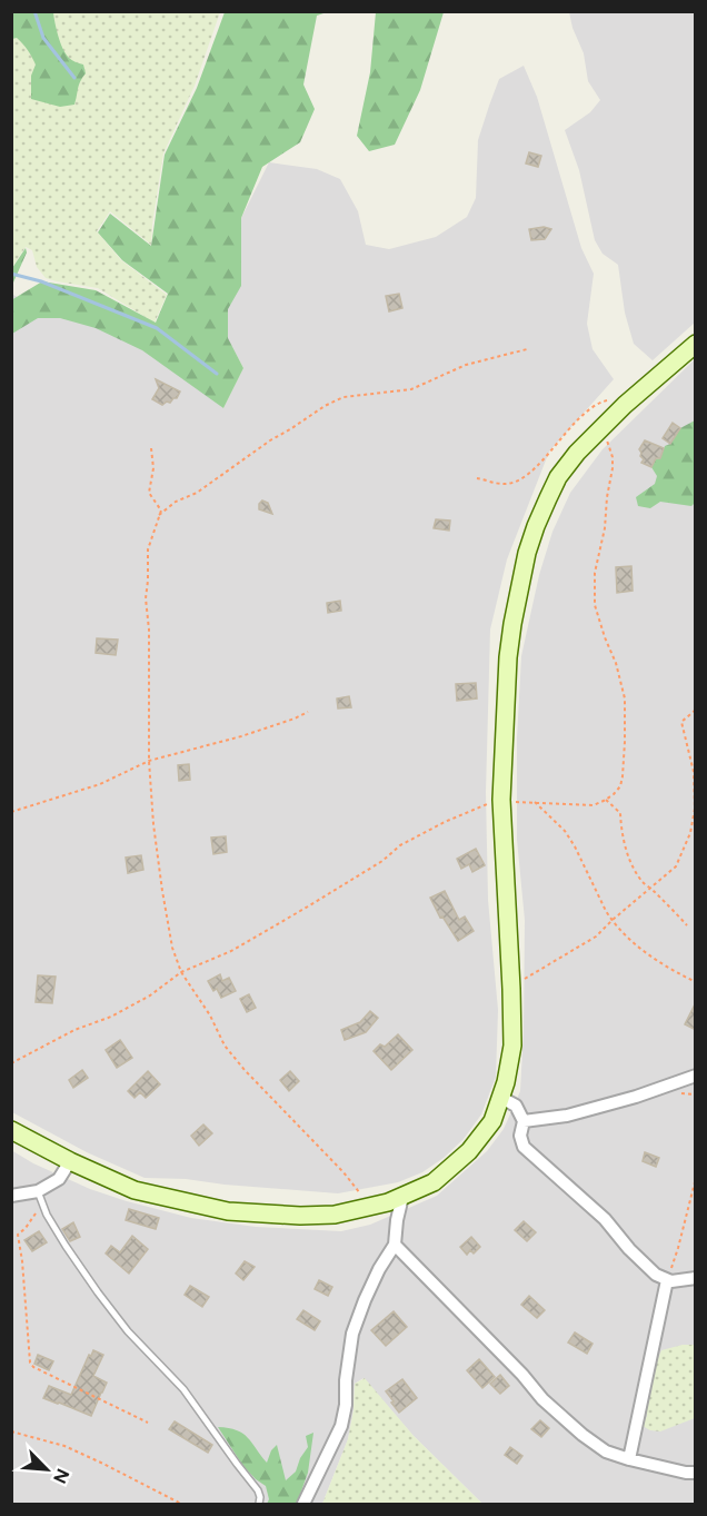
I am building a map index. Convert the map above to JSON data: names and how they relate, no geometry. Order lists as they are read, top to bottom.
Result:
{
  "north": "bottom right"
}
